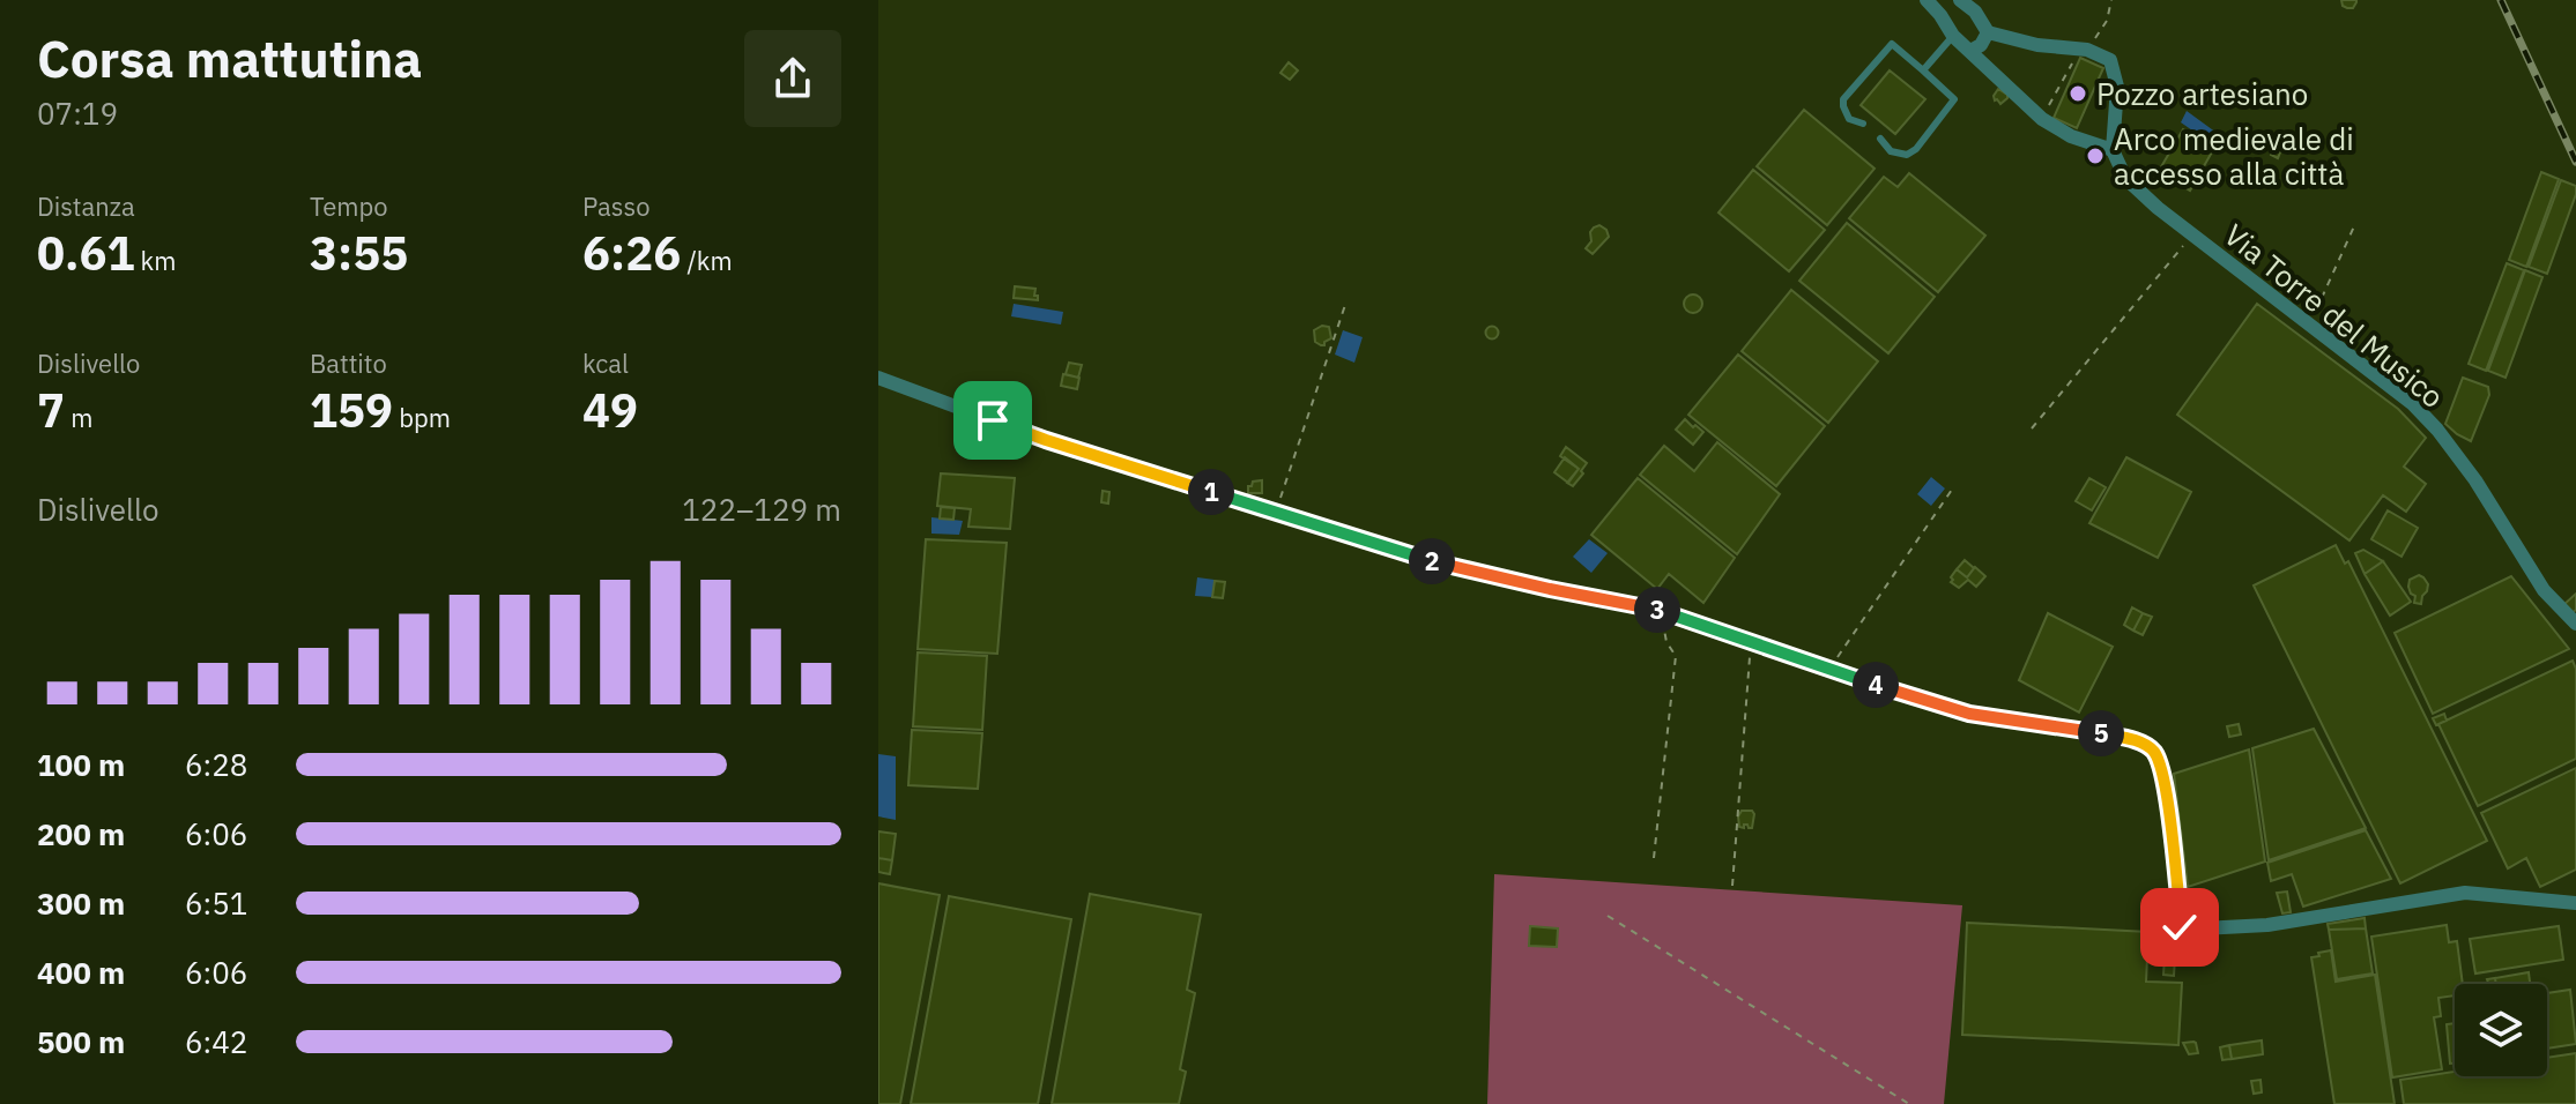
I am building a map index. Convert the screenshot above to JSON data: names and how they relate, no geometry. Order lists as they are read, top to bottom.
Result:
{
  "streets": {
    "street": ["Via Torre del Musico"]
  },
  "places": ["Pozzo artesiano", "Arco medievale di accesso alla città"],
  "page": {
    "heading": ["Corsa mattutina", "07:19"],
    "stats": [
      ["Distanza", "0.61 km"],
      ["Tempo", "3:55"],
      ["Passo", "6:26 /km"],
      ["Dislivello", "7 m"],
      ["Battito", "159 bpm"],
      ["kcal", "49"]
    ],
    "pins": [
      "1",
      "2",
      "3",
      "4",
      "5"
    ],
    "chart": ["Dislivello", "122–129 m"],
    "list": [
      {
        "name": "100 m",
        "note": "6:28"
      },
      {
        "name": "200 m",
        "note": "6:06"
      },
      {
        "name": "300 m",
        "note": "6:51"
      },
      {
        "name": "400 m",
        "note": "6:06"
      },
      {
        "name": "500 m",
        "note": "6:42"
      }
    ]
  }
}
